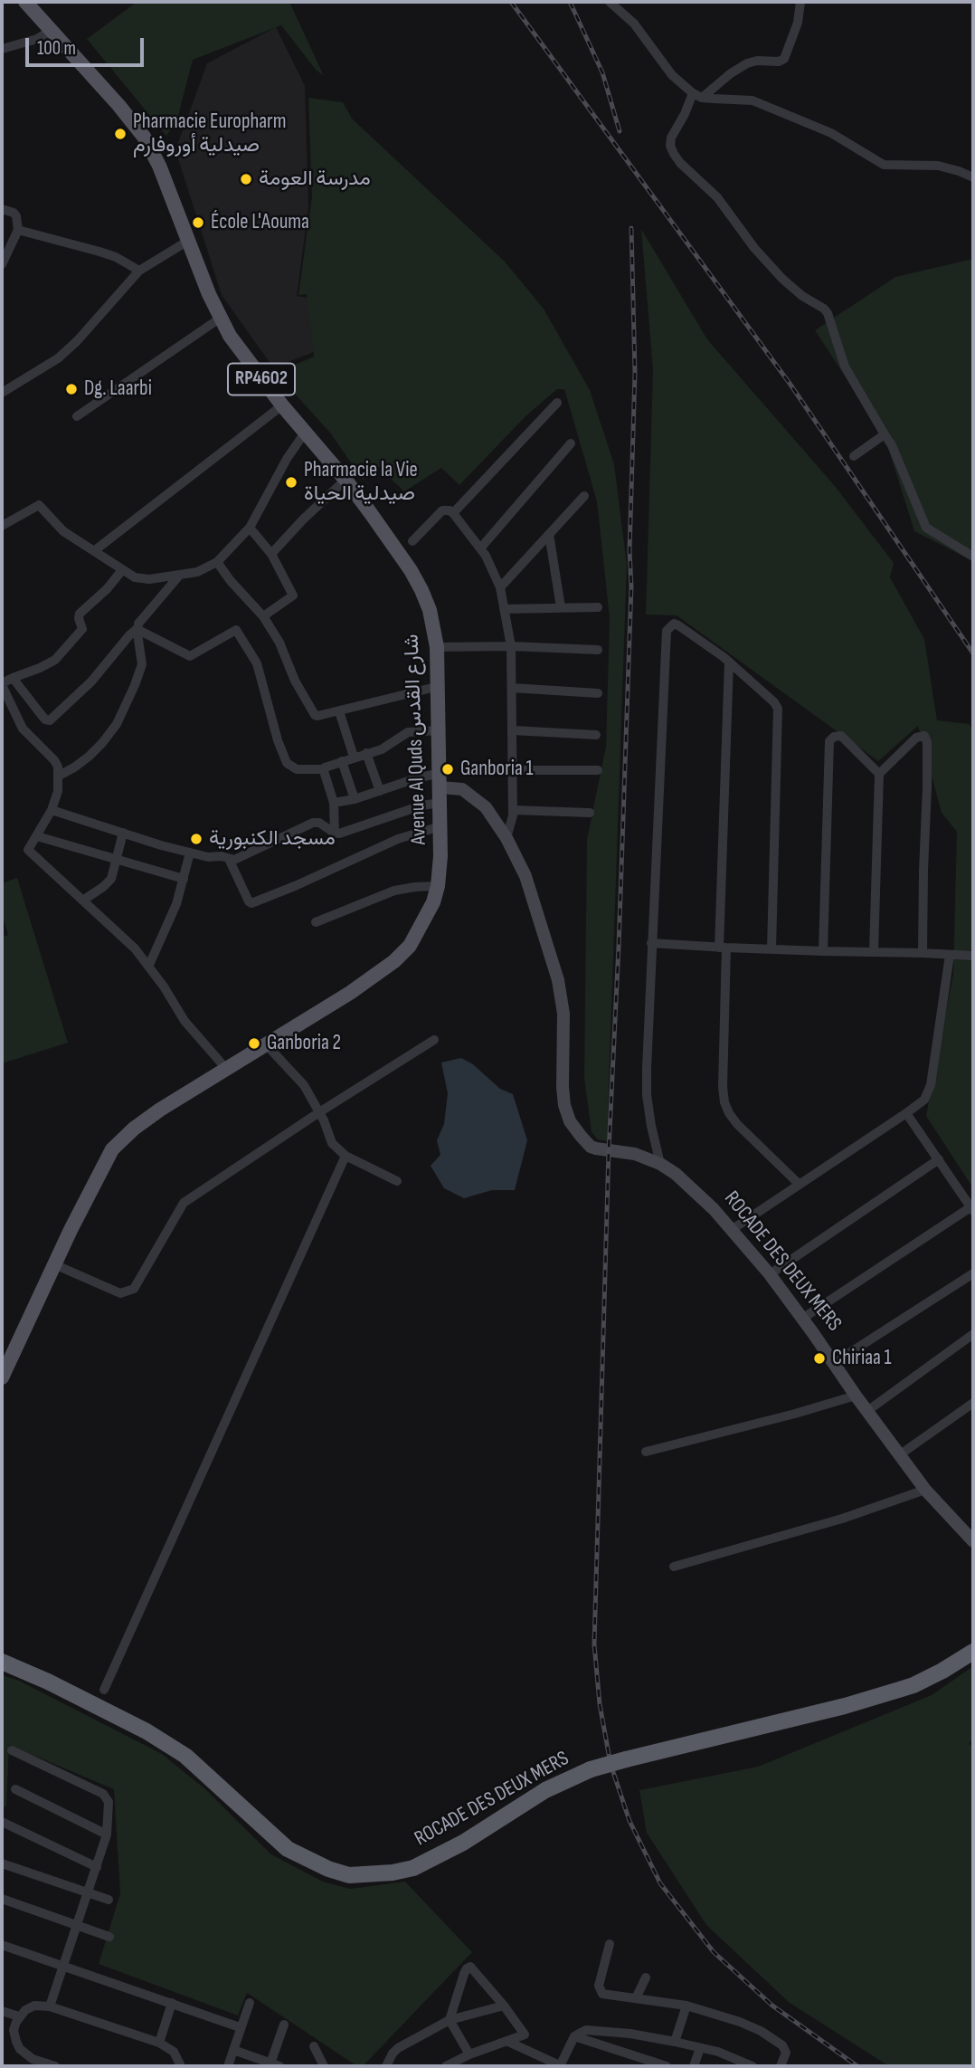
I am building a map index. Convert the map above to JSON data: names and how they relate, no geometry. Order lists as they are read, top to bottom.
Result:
{
  "streets": {
    "highway": ["ROCADE DES DEUX MERS"],
    "main road": ["RP4602", "Avenue Al Quds شارع القدس"]
  },
  "crossings": [
    ["Avenue Al Quds شارع القدس", "ROCADE DES DEUX MERS"]
  ],
  "places": [
    "Pharmacie Europharm صيدلية أوروفارم",
    "مدرسة العومة",
    "École L'Aouma",
    "Dg. Laarbi",
    "Pharmacie la Vie صيدلية الحياة",
    "Ganboria 1",
    "مسجد الكنبورية",
    "Ganboria 2",
    "Chiriaa 1"
  ],
  "scale_bar": "100 m"
}
